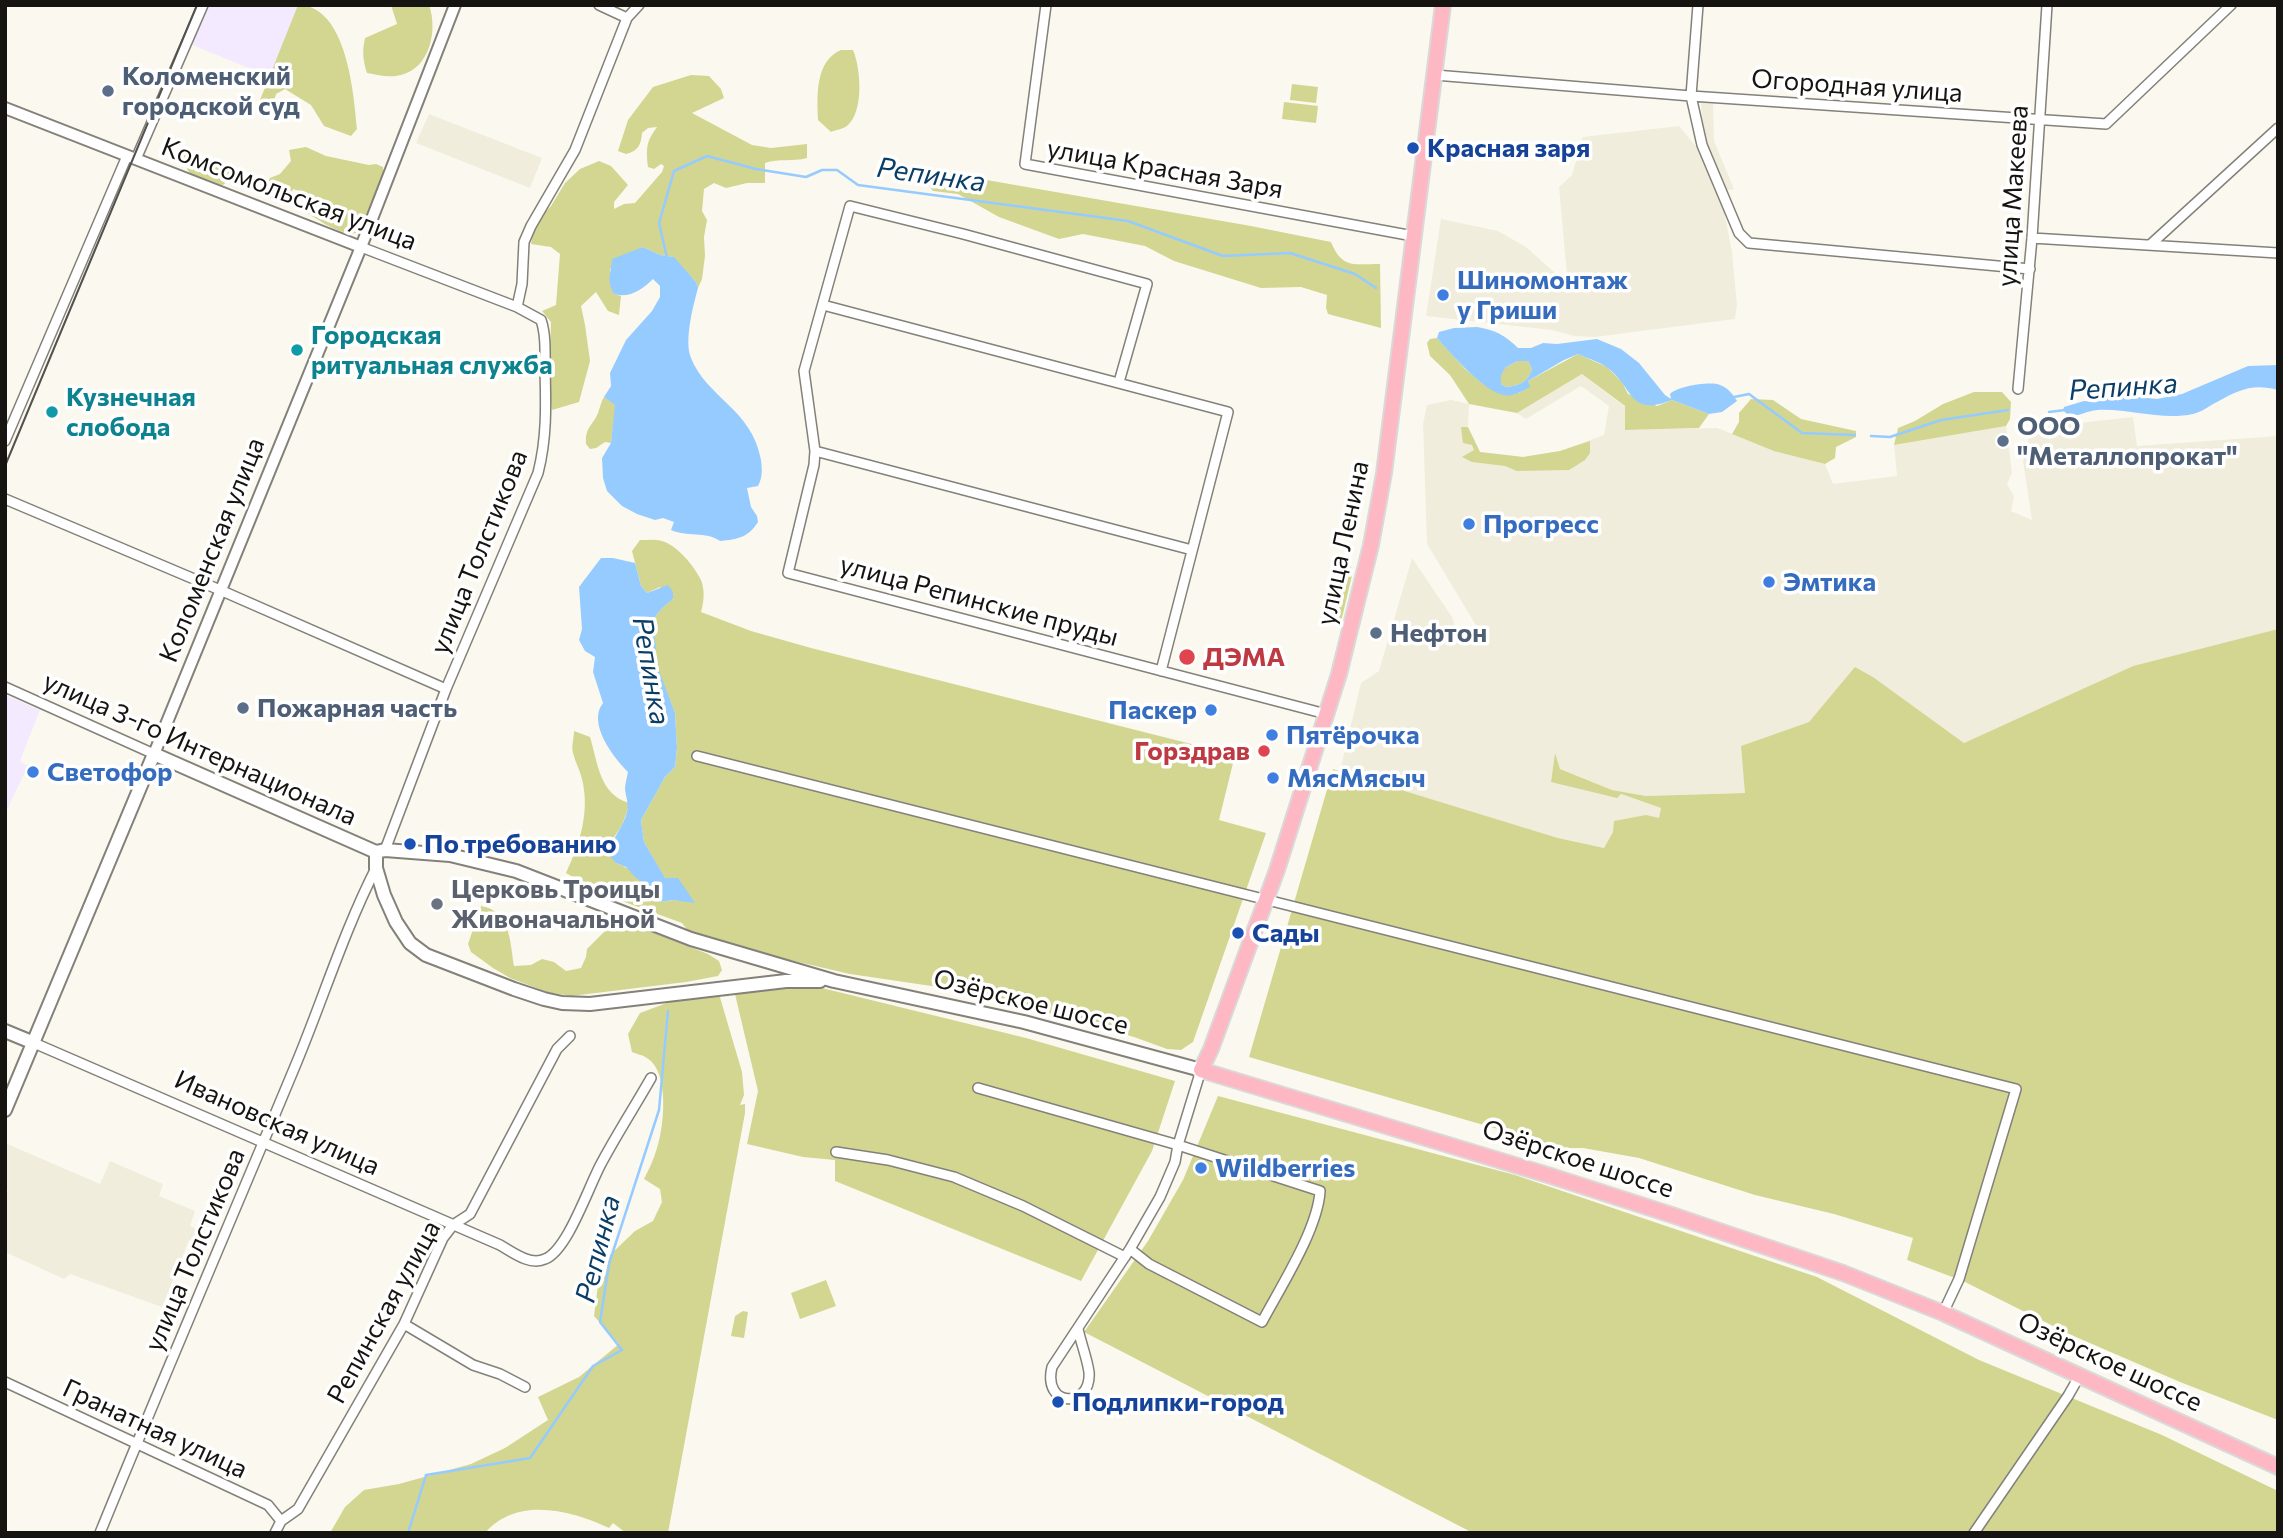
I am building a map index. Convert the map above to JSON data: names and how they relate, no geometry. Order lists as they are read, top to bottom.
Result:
{
  "streets": {
    "main road": [
      "улица Ленина",
      "Коломенская улица",
      "улица 3-го Интернационала",
      "Озёрское шоссе",
      "Ивановская улица"
    ],
    "street": [
      "Огородная улица",
      "улица Красная Заря",
      "Комсомольская улица",
      "улица Макеева",
      "улица Толстикова",
      "улица Репинские пруды",
      "Репинская улица",
      "Гранатная улица"
    ]
  },
  "crossings": [
    ["Огородная улица", "улица Макеева"],
    ["Огородная улица", "улица Ленина"],
    ["улица Красная Заря", "улица Ленина"],
    ["Комсомольская улица", "Коломенская улица"],
    ["Комсомольская улица", "улица Толстикова"],
    ["улица Ленина", "Озёрское шоссе"],
    ["Коломенская улица", "улица 3-го Интернационала"],
    ["Коломенская улица", "Ивановская улица"],
    ["улица Толстикова", "улица 3-го Интернационала"],
    ["улица Толстикова", "Ивановская улица"],
    ["улица Толстикова", "Гранатная улица"],
    ["улица 3-го Интернационала", "Озёрское шоссе"],
    ["Ивановская улица", "Репинская улица"],
    ["Репинская улица", "Гранатная улица"]
  ],
  "water": ["Репинка"],
  "places": [
    "Коломенский городской суд",
    "Красная заря",
    "Шиномонтаж у Гриши",
    "Городская ритуальная служба",
    "Кузнечная слобода",
    "ООО \"Металлопрокат\"",
    "Прогресс",
    "Эмтика",
    "Нефтон",
    "ДЭМА",
    "Пожарная часть",
    "Паскер",
    "Пятёрочка",
    "Горздрав",
    "Светофор",
    "МясМясыч",
    "По требованию",
    "Церковь Троицы Живоначальной",
    "Сады",
    "Wildberries",
    "Подлипки-город"
  ]
}
